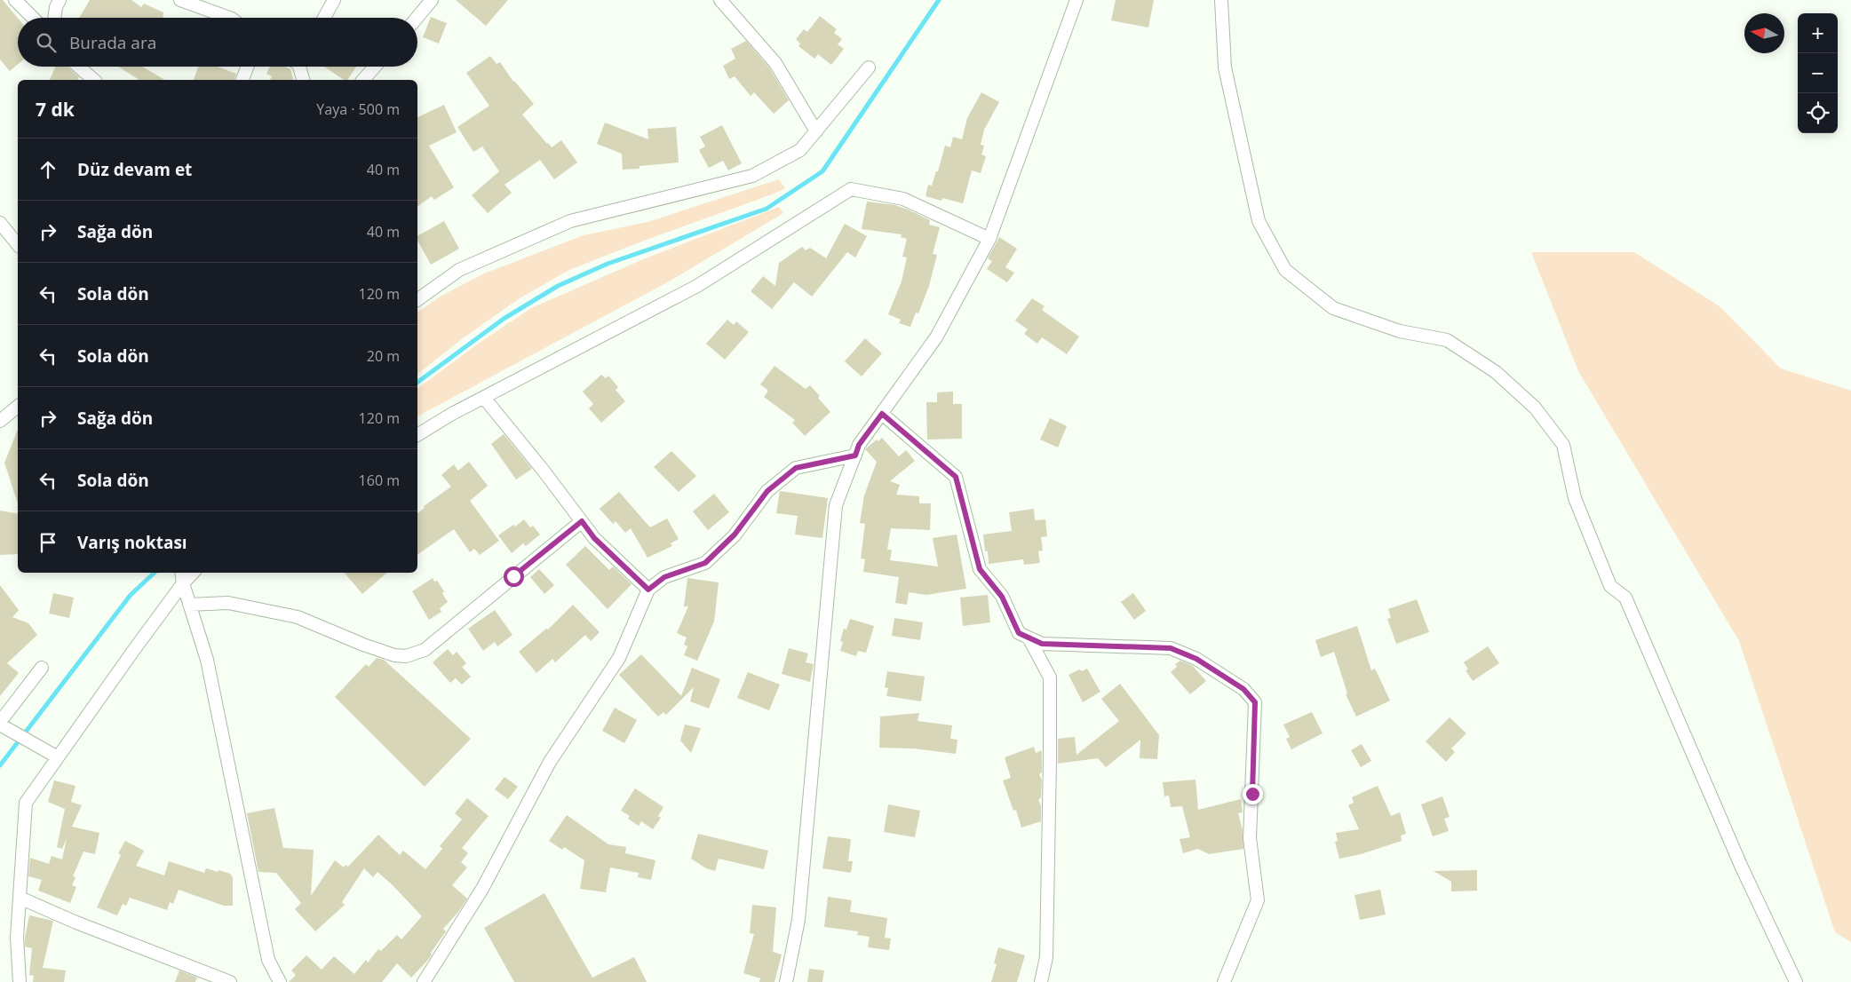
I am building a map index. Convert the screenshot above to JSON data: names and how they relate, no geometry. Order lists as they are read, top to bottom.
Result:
{
  "north": "left",
  "page": {
    "map_buttons": ["+", "−"],
    "search": "Burada ara",
    "heading": ["7 dk", "Yaya · 500 m"],
    "list": [
      ["Düz devam et", "40 m"],
      ["Sağa dön", "40 m"],
      ["Sola dön", "120 m"],
      ["Sola dön", "20 m"],
      ["Sağa dön", "120 m"],
      ["Sola dön", "160 m"],
      "Varış noktası"
    ]
  }
}
